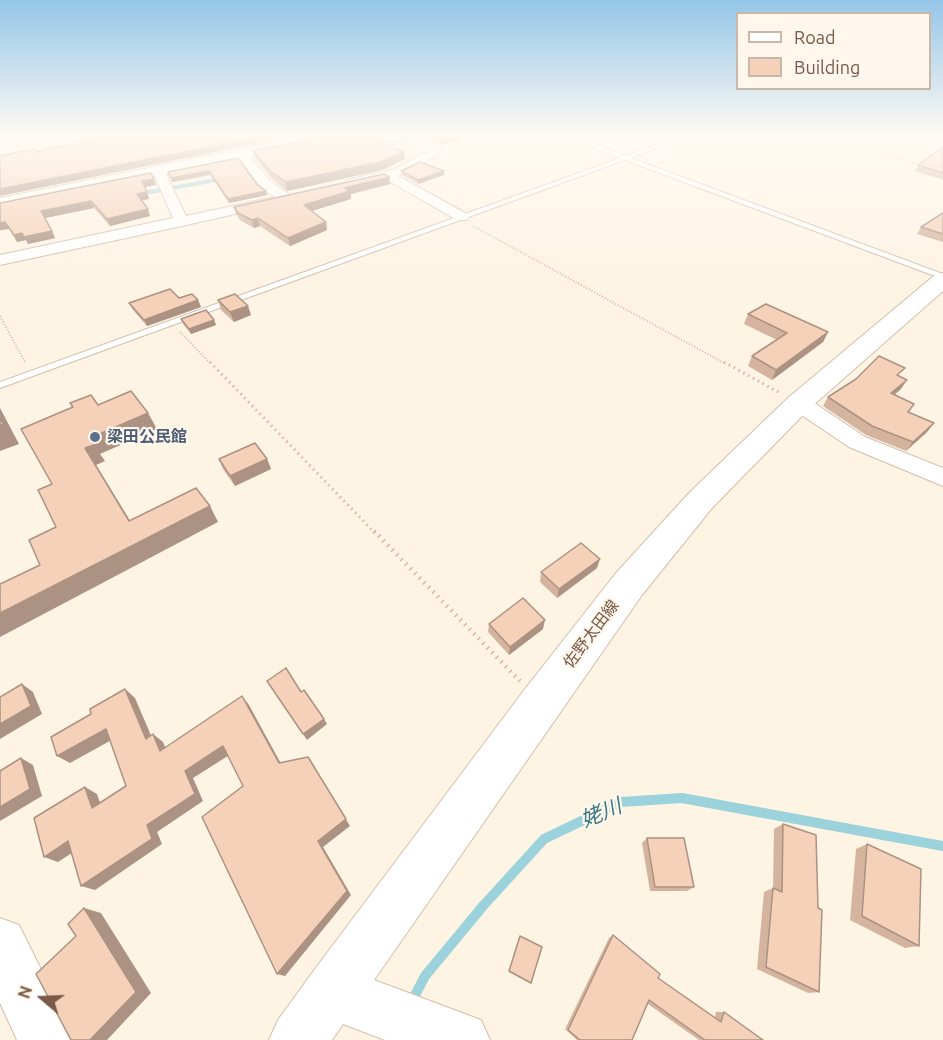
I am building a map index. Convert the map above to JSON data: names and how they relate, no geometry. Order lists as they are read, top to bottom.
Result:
{
  "streets": {
    "main road": ["佐野太田線"]
  },
  "water": ["姥川"],
  "places": ["梁田公民館"],
  "legend": ["Road", "Building"],
  "north": "left"
}
